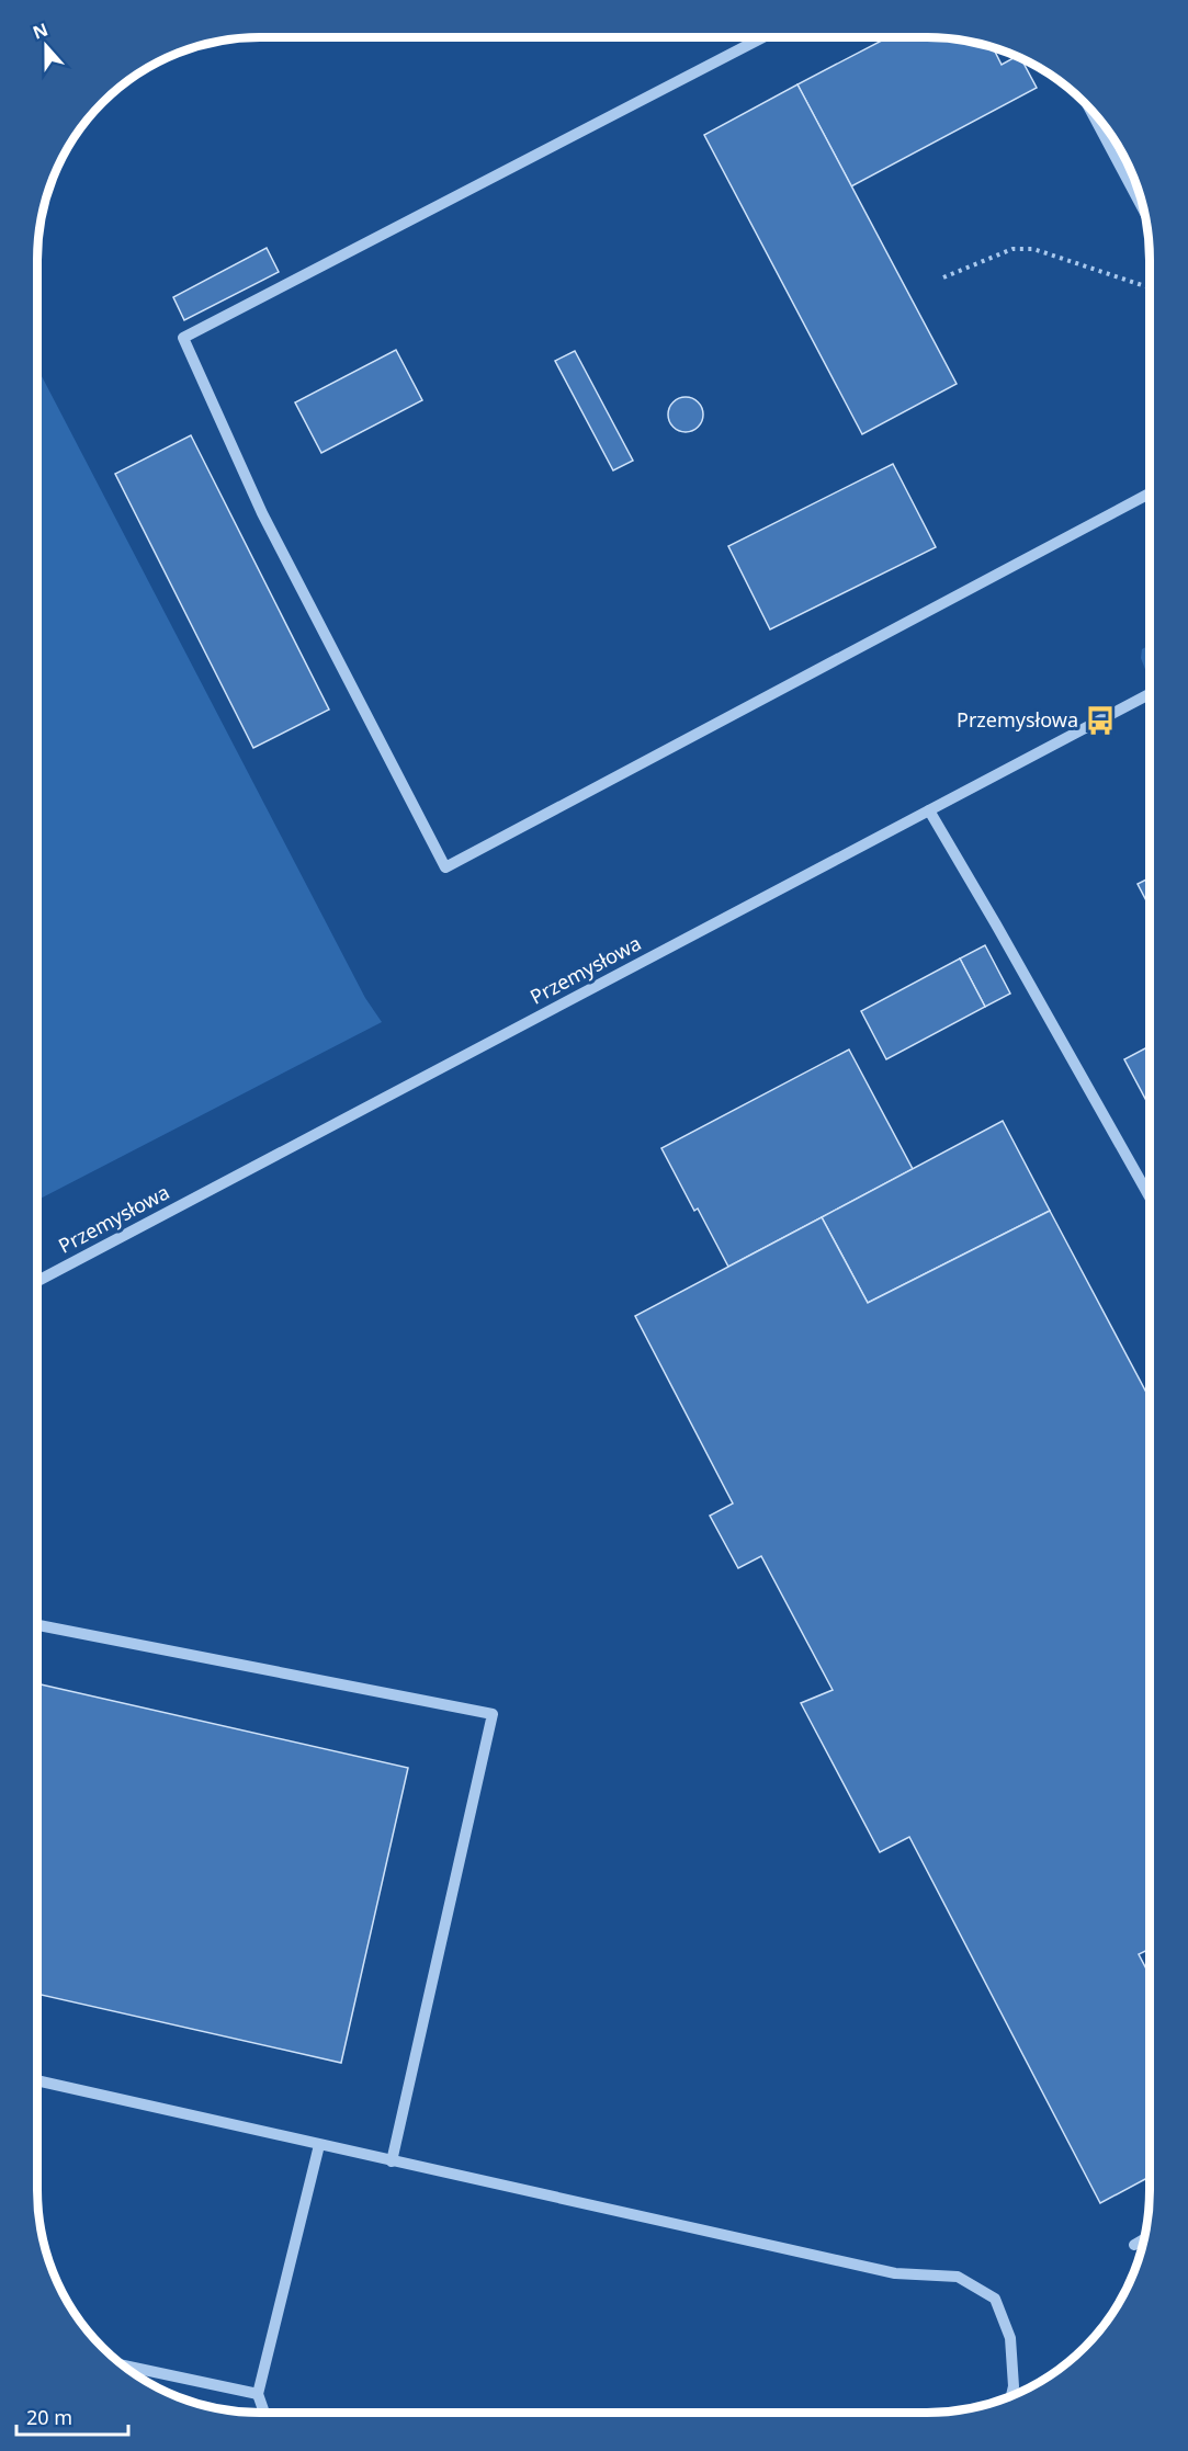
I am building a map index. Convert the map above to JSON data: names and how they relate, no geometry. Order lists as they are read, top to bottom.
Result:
{
  "streets": {
    "street": ["Przemysłowa"]
  },
  "places": {
    "bus stop": ["Przemysłowa"]
  },
  "scale_bar": "20 m",
  "north": "top"
}
